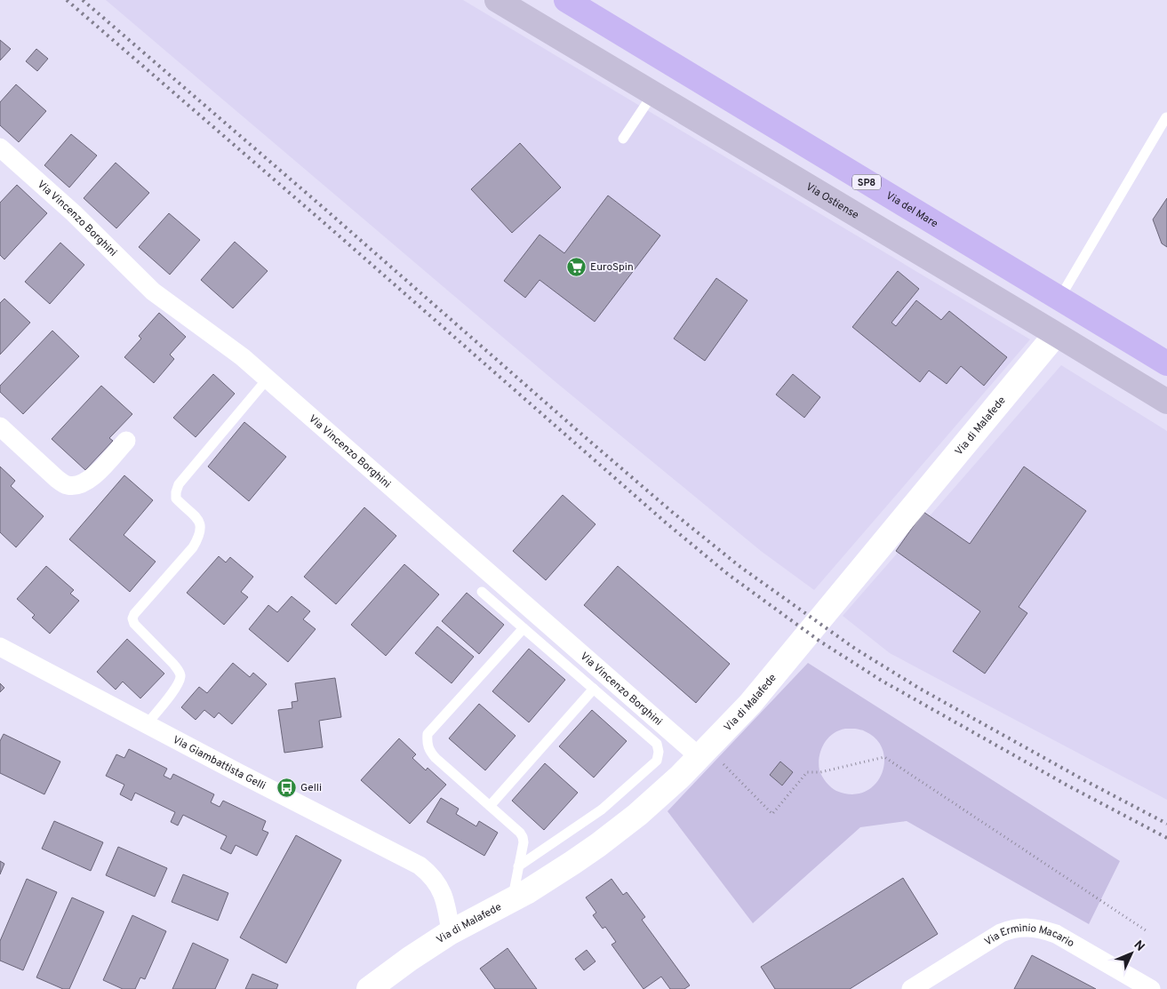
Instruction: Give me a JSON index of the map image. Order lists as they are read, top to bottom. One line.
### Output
{"streets":{"main road":["SP8","Via Ostiense","Via del Mare"],"street":["Via Vincenzo Borghini","Via di Malafede","Via Giambattista Gelli","Via Erminio Macario"]},"crossings":[["Via Ostiense","Via di Malafede"],["Via Vincenzo Borghini","Via di Malafede"],["Via di Malafede","Via Giambattista Gelli"]],"places":{"supermarket":["EuroSpin"],"bus stop":["Gelli"]},"north":"top right"}
